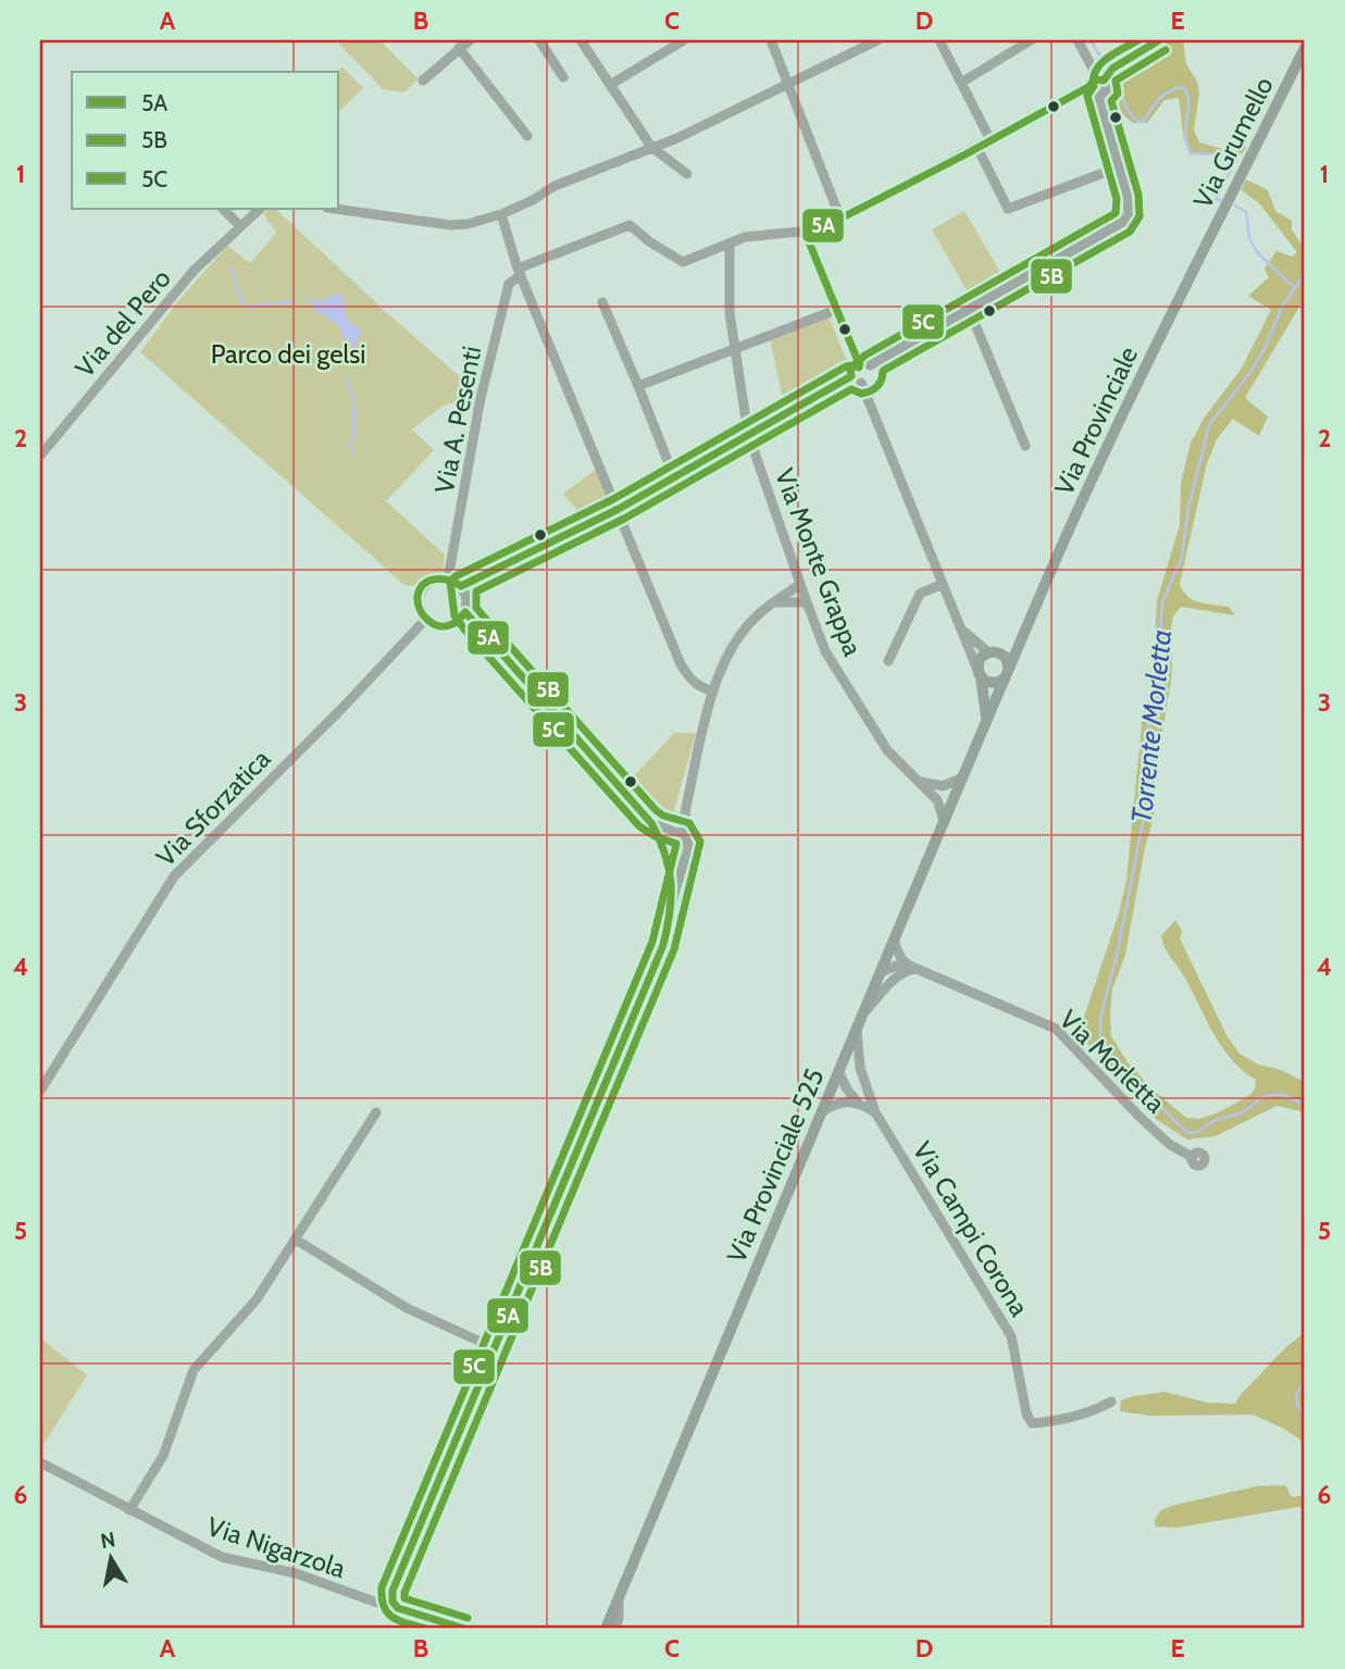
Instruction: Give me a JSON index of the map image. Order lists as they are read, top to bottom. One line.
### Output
{"streets":{"main road":["Via Grumello","Via Provinciale","Via Provinciale 525"],"street":["Via del Pero","Via A. Pesenti","Via Monte Grappa","Via Sforzatica","Via Morletta","Via Campi Corona","Via Nigarzola"]},"crossings":[["Via Grumello","Via Provinciale"],["Via A. Pesenti","Via Sforzatica"],["Via Provinciale","Via Provinciale 525"],["Via Monte Grappa","Via Provinciale 525"],["Via Provinciale 525","Via Campi Corona"]],"water":["Torrente Morletta"],"parks":["Parco dei gelsi"],"lines":["transit line 5A","transit line 5C","transit line 5B"],"legend":["5A","5B","5C"],"north":"top","grid":{"columns":["A","B","C","D","E"],"rows":["1","2","3","4","5","6"]}}
